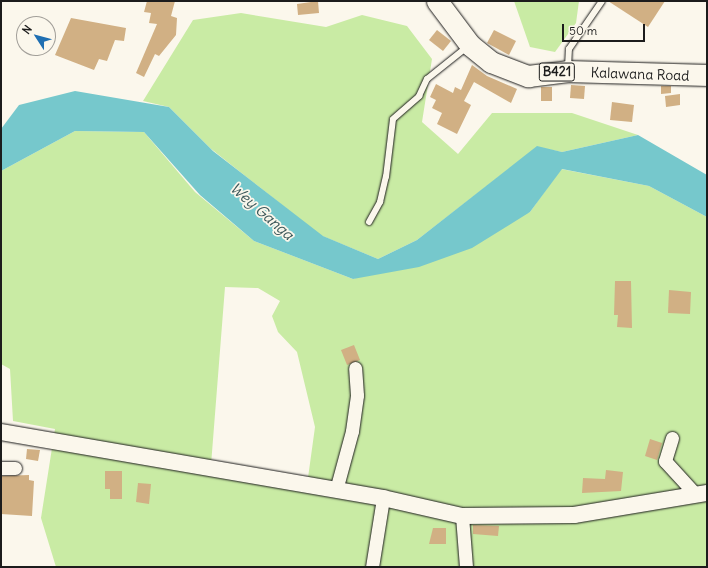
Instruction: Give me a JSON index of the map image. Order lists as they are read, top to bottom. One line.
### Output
{"streets":{"main road":["B421","Kalawana Road"]},"water":["Wey Ganga"],"scale_bar":"50 m","north":"top left"}
